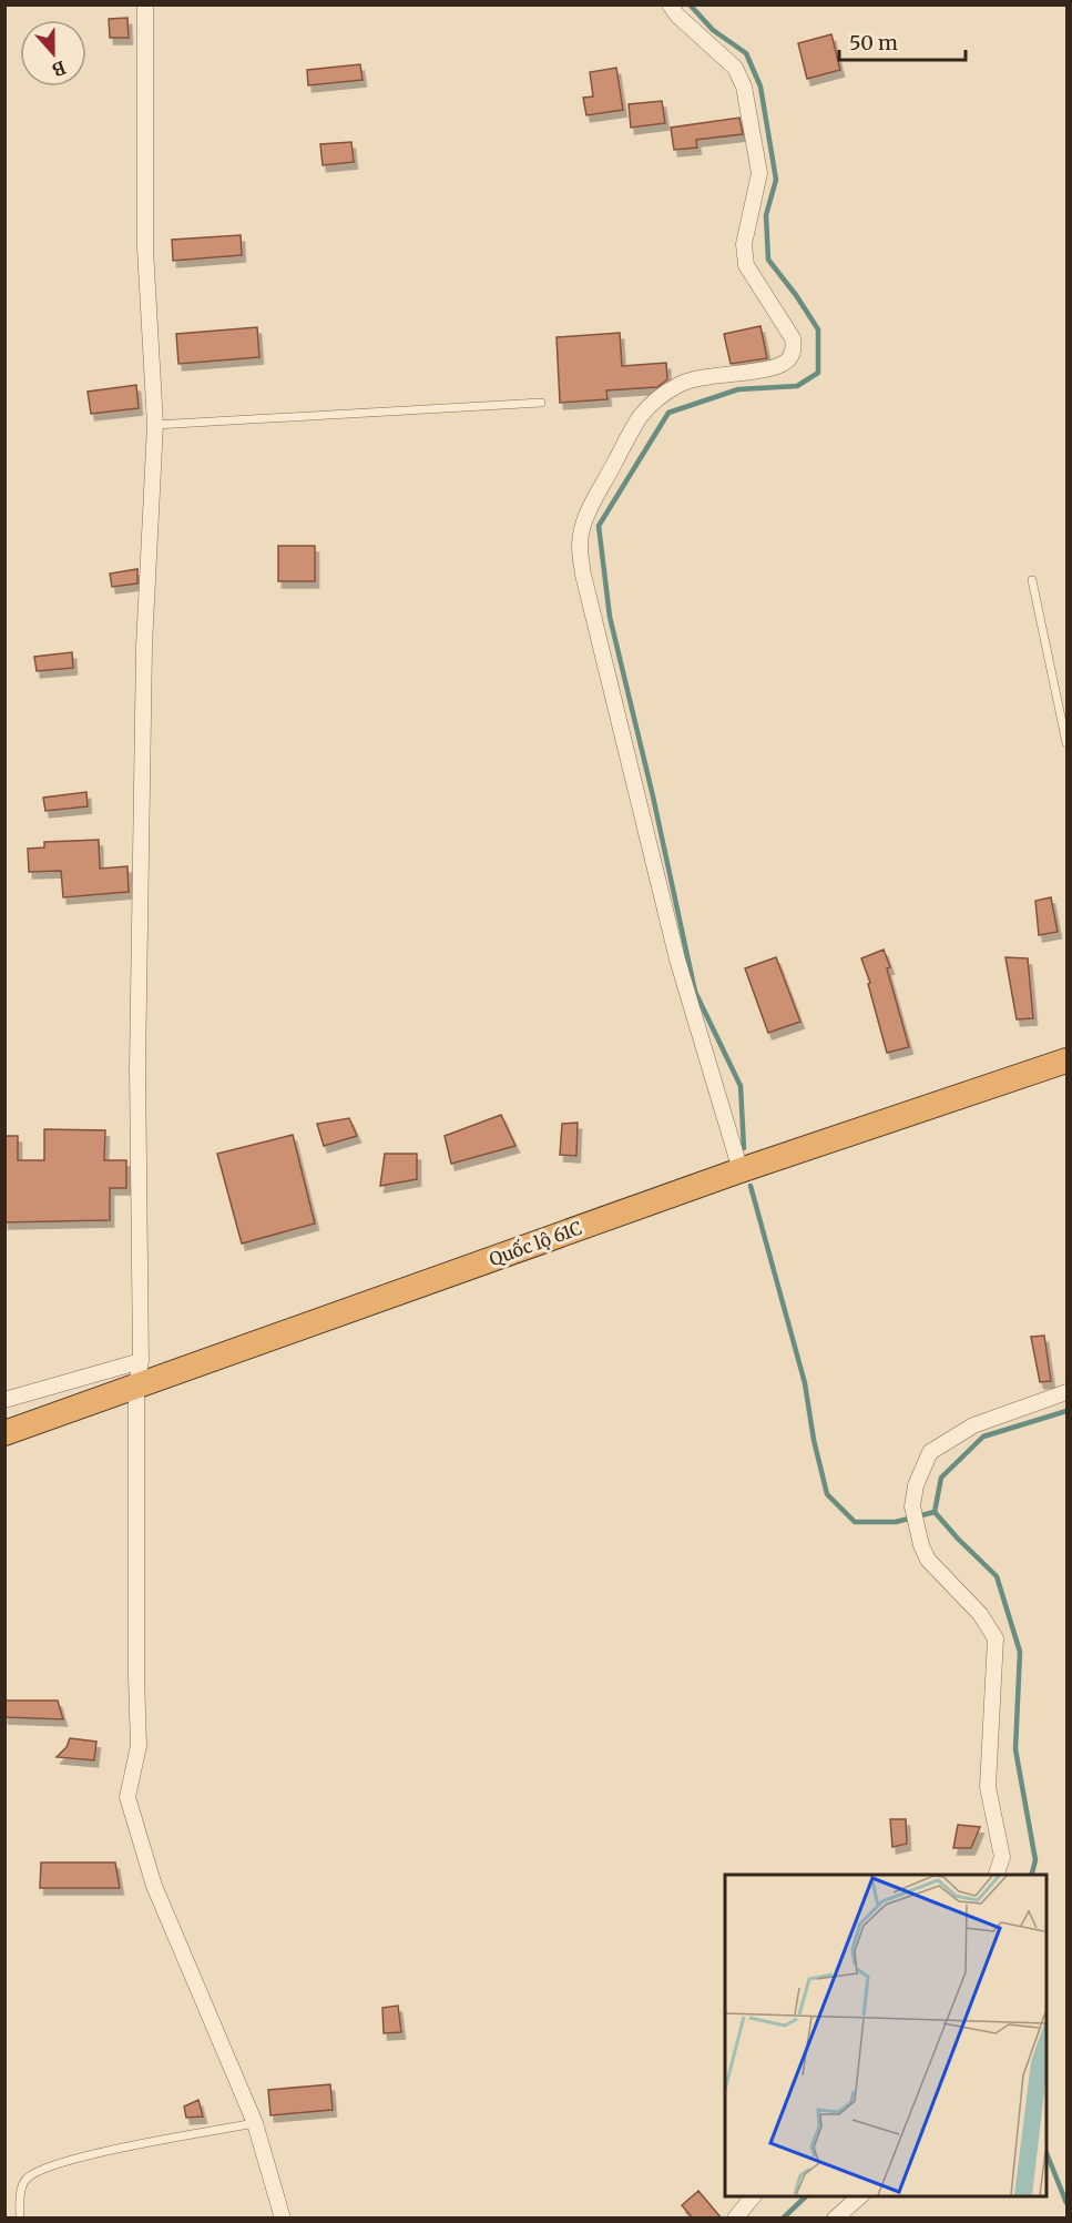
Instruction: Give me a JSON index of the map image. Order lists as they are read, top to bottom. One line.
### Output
{"streets":{"highway":["Quốc lộ 61C"]},"scale_bar":"50 m","north":"bottom"}
